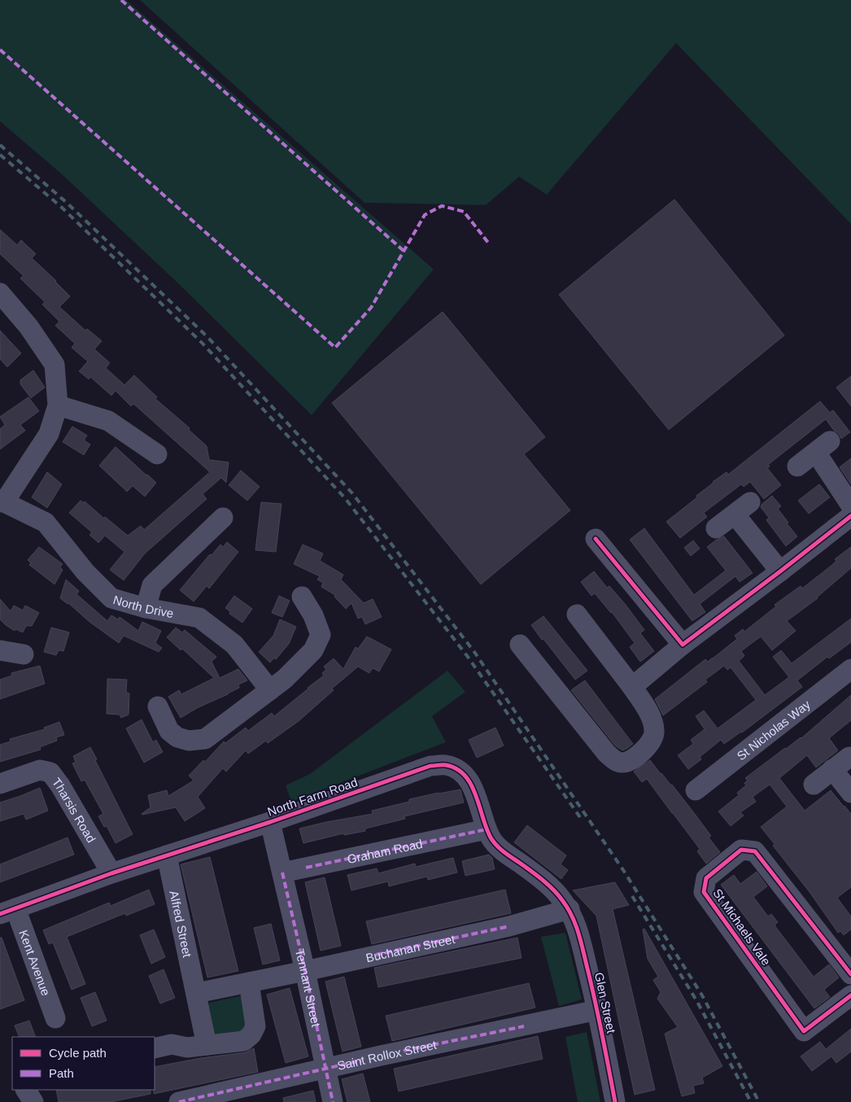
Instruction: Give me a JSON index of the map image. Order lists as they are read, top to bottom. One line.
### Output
{"streets":{"street":["North Drive","St Nicholas Way","North Farm Road","Tharsis Road","Graham Road","Alfred Street","St Michaels Vale","Buchanan Street","Kent Avenue","Tennant Street","Glen Street","Saint Rollox Street"]},"crossings":[["North Farm Road","Tharsis Road"],["North Farm Road","Graham Road"],["North Farm Road","Alfred Street"],["North Farm Road","Buchanan Street"],["North Farm Road","Kent Avenue"],["North Farm Road","Tennant Street"],["North Farm Road","Glen Street"],["Graham Road","Tennant Street"],["Buchanan Street","Tennant Street"],["Buchanan Street","Glen Street"],["Tennant Street","Saint Rollox Street"],["Glen Street","Saint Rollox Street"]],"legend":["Cycle path","Path"]}
